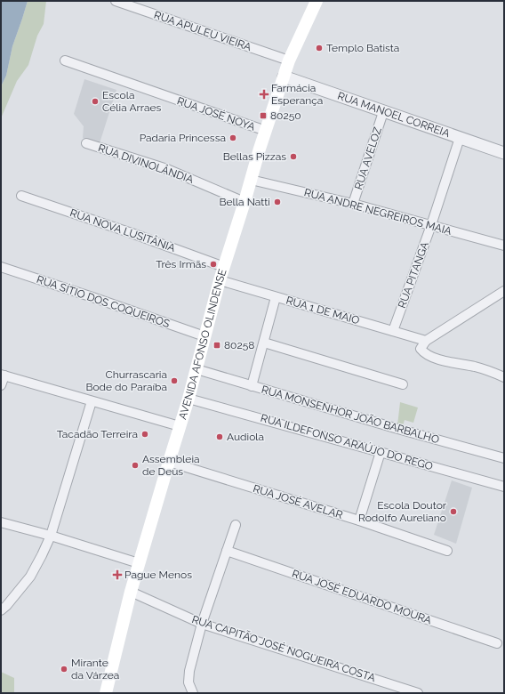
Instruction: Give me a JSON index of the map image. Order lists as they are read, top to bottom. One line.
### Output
{"streets":{"main road":["AVENIDA AFONSO OLINDENSE"],"street":["RUA APULEU VIEIRA","RUA JOSÉ NOYA","RUA MANOEL CORREIA","RUA AVELOZ","RUA DIVINOLÂNDIA","RUA ANDRE NEGREIROS MAIA","RUA NOVA LUSITÂNIA","RUA PITANGA","RUA SÍTIO DOS COQUEIROS","RUA 1 DE MAIO","RUA MONSENHOR JOÃO BARBALHO","RUA ILDEFONSO ARAÚJO DO REGO","RUA JOSÉ AVELAR","RUA JOSÉ EDUARDO MOURA","RUA CAPITÃO JOSÉ NOGUEIRA COSTA"]},"crossings":[["RUA APULEU VIEIRA","AVENIDA AFONSO OLINDENSE"],["RUA JOSÉ NOYA","AVENIDA AFONSO OLINDENSE"],["RUA MANOEL CORREIA","RUA AVELOZ"],["RUA MANOEL CORREIA","RUA PITANGA"],["RUA MANOEL CORREIA","AVENIDA AFONSO OLINDENSE"],["RUA AVELOZ","RUA ANDRE NEGREIROS MAIA"],["RUA DIVINOLÂNDIA","AVENIDA AFONSO OLINDENSE"],["RUA ANDRE NEGREIROS MAIA","RUA PITANGA"],["RUA ANDRE NEGREIROS MAIA","AVENIDA AFONSO OLINDENSE"],["RUA NOVA LUSITÂNIA","AVENIDA AFONSO OLINDENSE"],["RUA PITANGA","RUA 1 DE MAIO"],["RUA SÍTIO DOS COQUEIROS","AVENIDA AFONSO OLINDENSE"],["RUA 1 DE MAIO","AVENIDA AFONSO OLINDENSE"],["AVENIDA AFONSO OLINDENSE","RUA MONSENHOR JOÃO BARBALHO"],["AVENIDA AFONSO OLINDENSE","RUA ILDEFONSO ARAÚJO DO REGO"],["AVENIDA AFONSO OLINDENSE","RUA JOSÉ AVELAR"],["AVENIDA AFONSO OLINDENSE","RUA CAPITÃO JOSÉ NOGUEIRA COSTA"]],"places":{"other":["Templo Batista","Escola Célia Arraes","Padaria Princessa","Bellas Pizzas","Bella Natti","Três Irmãs","Churrascaria Bode do Paraíba","Tacadão Terreira","Audiola","Assembleia de Deus","Escola Doutor Rodolfo Aureliano","Mirante da Várzea"],"health":["Farmácia Esperança","Pague Menos"],"transit":["80250","80258"]}}
